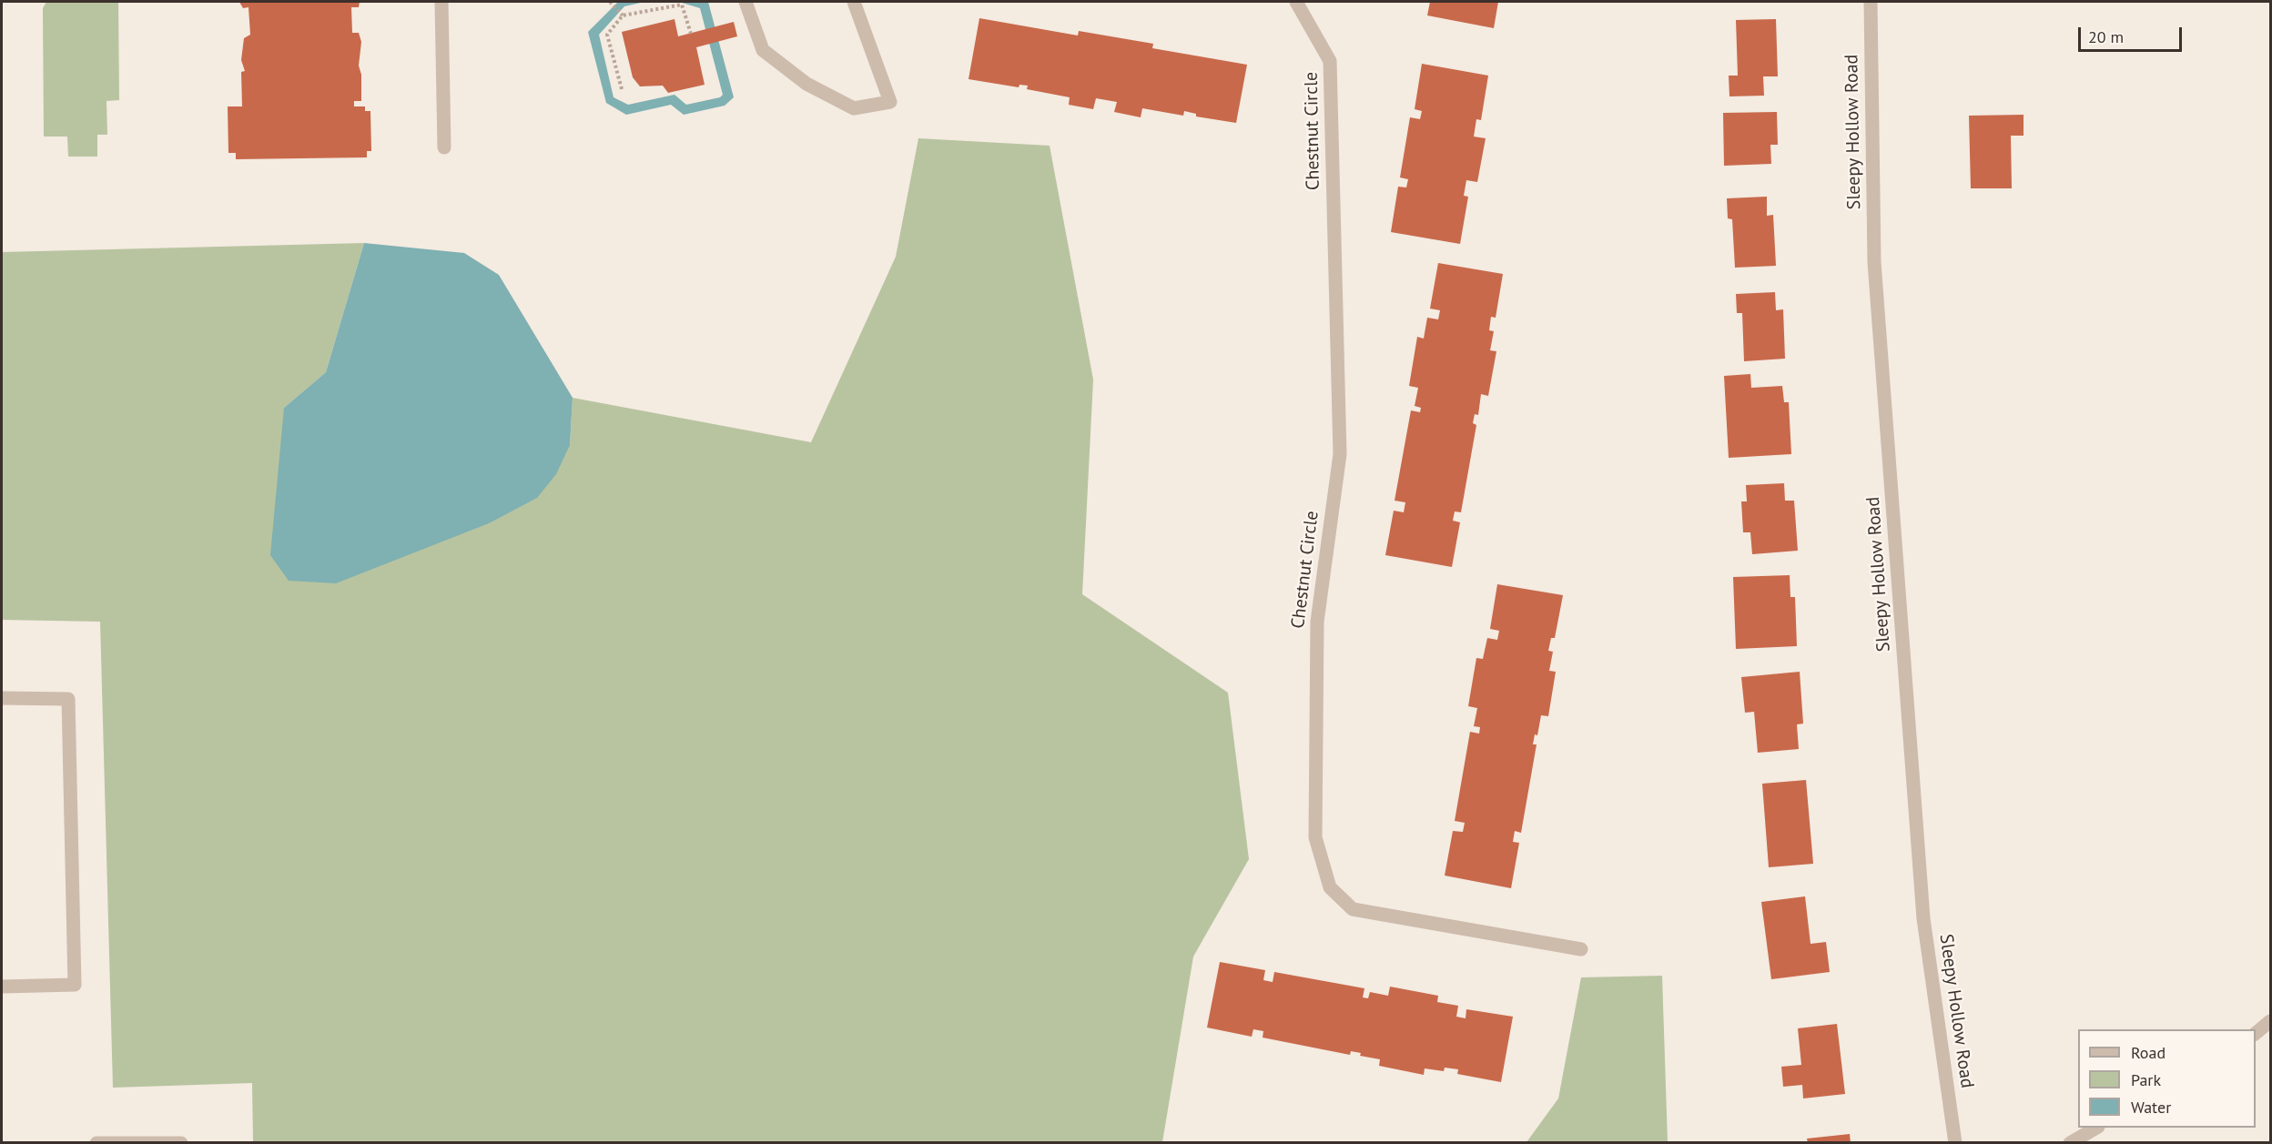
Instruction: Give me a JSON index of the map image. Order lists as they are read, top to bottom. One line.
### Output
{"streets":{"street":["Chestnut Circle","Sleepy Hollow Road"]},"legend":["Road","Park","Water"],"scale_bar":"20 m"}
